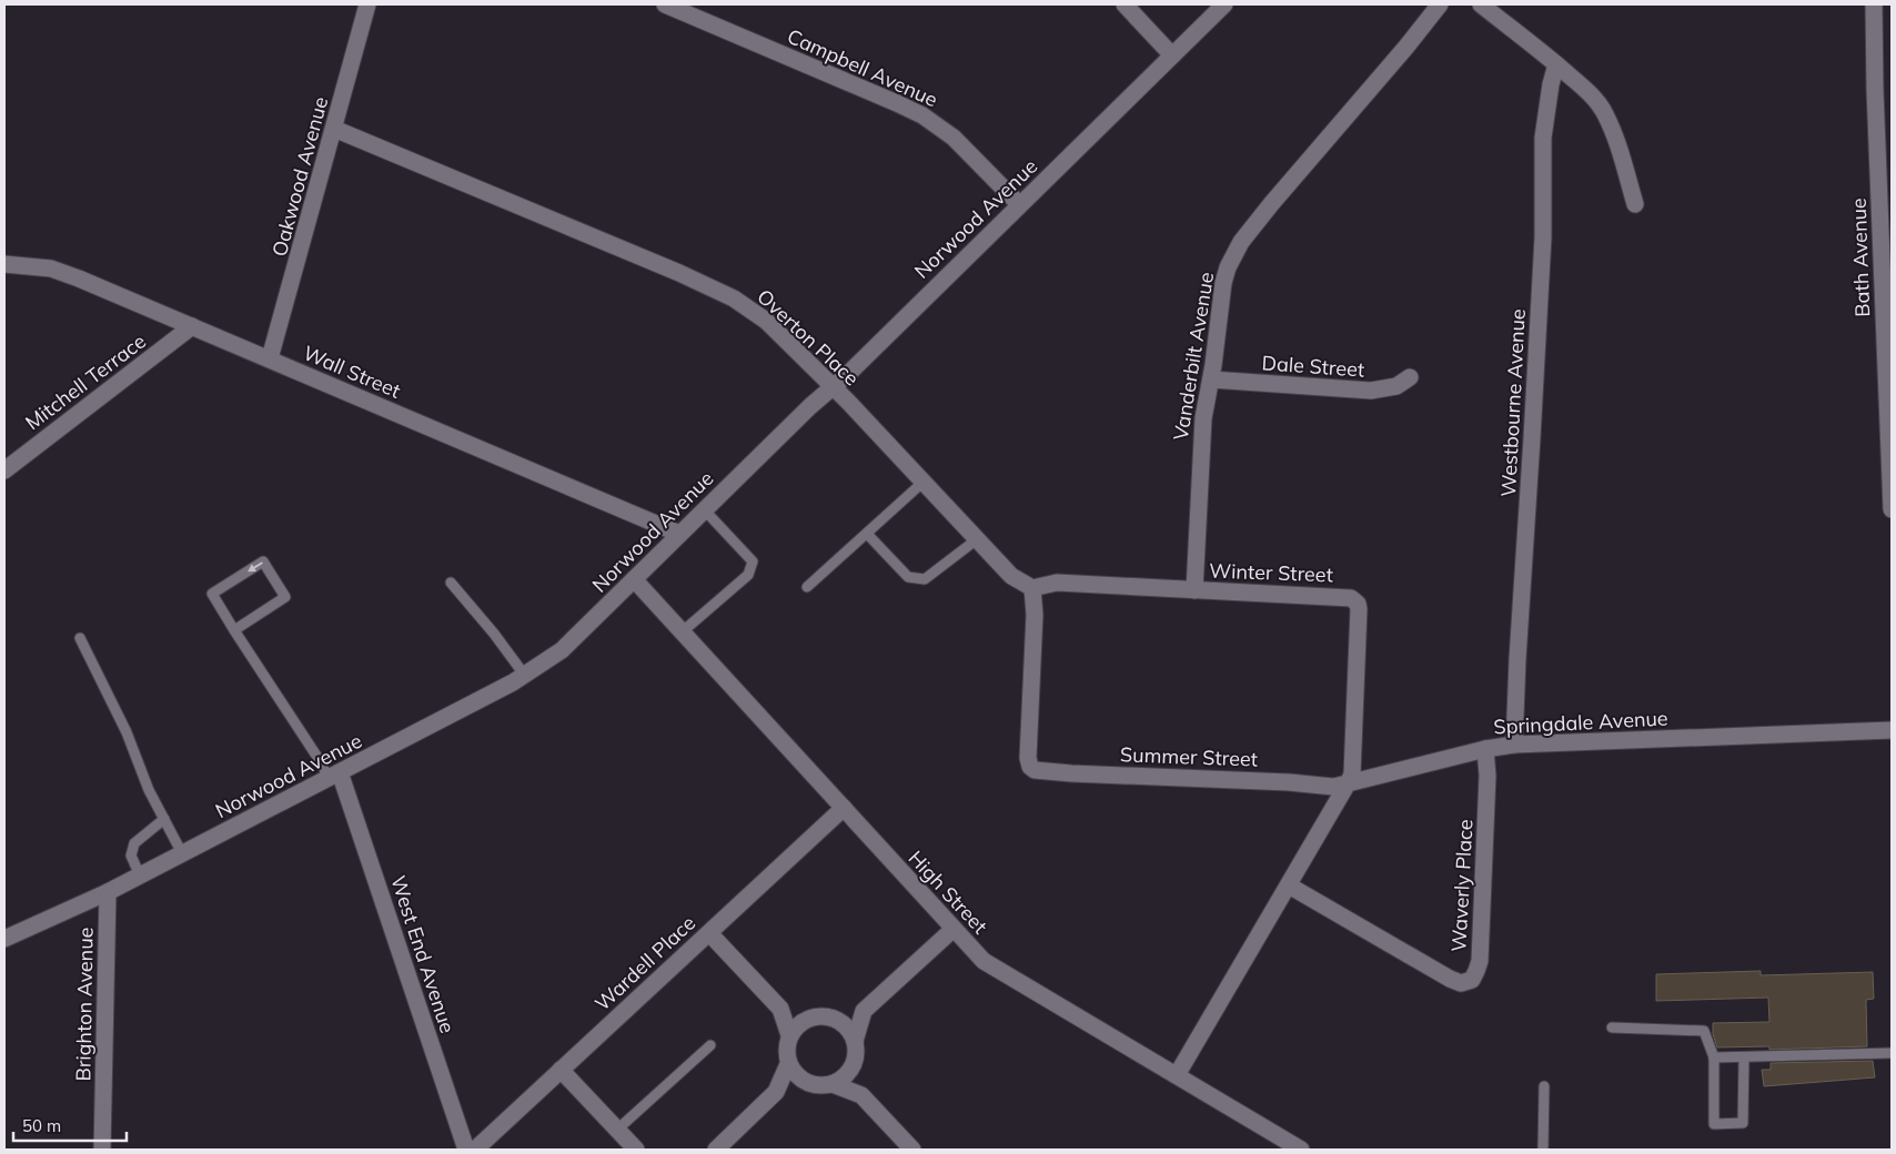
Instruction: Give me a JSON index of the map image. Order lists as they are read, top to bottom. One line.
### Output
{"streets":{"street":["Campbell Avenue","Oakwood Avenue","Norwood Avenue","Bath Avenue","Overton Place","Vanderbilt Avenue","Dale Street","Wall Street","Mitchell Terrace","Westbourne Avenue","Winter Street","Springdale Avenue","Summer Street","Waverly Place","High Street","West End Avenue","Wardell Place","Brighton Avenue"]},"crossings":[["Campbell Avenue","Norwood Avenue"],["Oakwood Avenue","Overton Place"],["Oakwood Avenue","Wall Street"],["Norwood Avenue","Overton Place"],["Norwood Avenue","Wall Street"],["Norwood Avenue","High Street"],["Norwood Avenue","West End Avenue"],["Norwood Avenue","Brighton Avenue"],["Overton Place","Winter Street"],["Overton Place","Summer Street"],["Vanderbilt Avenue","Dale Street"],["Vanderbilt Avenue","Winter Street"],["Wall Street","Mitchell Terrace"],["Westbourne Avenue","Springdale Avenue"],["Winter Street","Springdale Avenue"],["Winter Street","Summer Street"],["Springdale Avenue","Summer Street"],["Springdale Avenue","Waverly Place"],["High Street","Wardell Place"]],"scale_bar":"50 m"}
